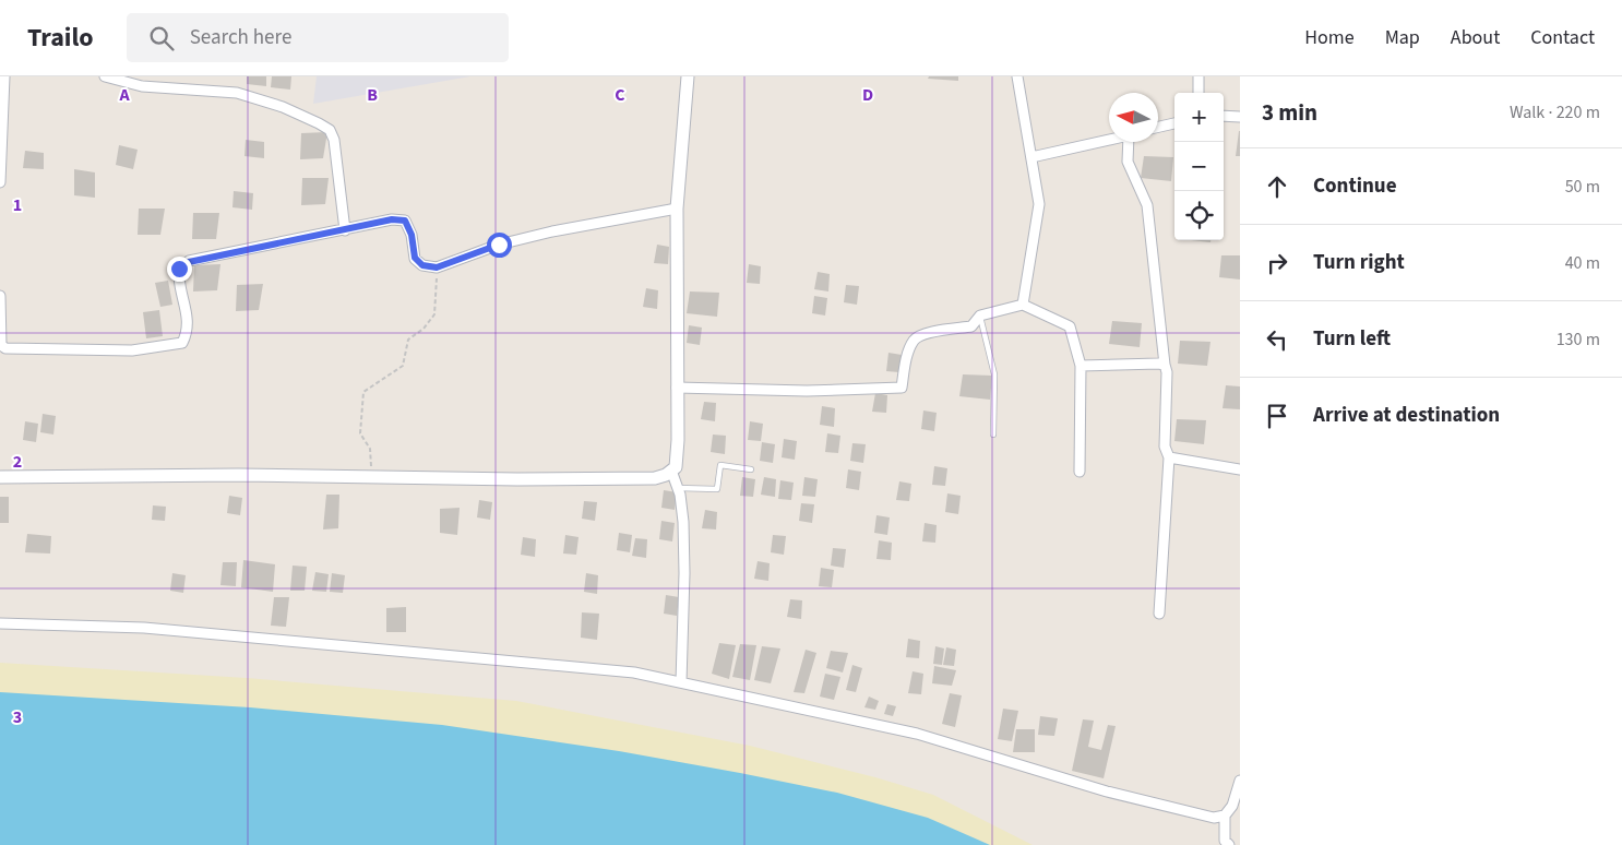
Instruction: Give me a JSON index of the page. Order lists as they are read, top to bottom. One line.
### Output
{"north":"left","page":{"header":"Trailo","search":"Search here","nav":["Home","Map","About","Contact"],"heading":["3 min","Walk · 220 m"],"map_buttons":["+","−"],"list":[["Continue","50 m"],["Turn right","40 m"],["Turn left","130 m"],"Arrive at destination"]},"grid":{"columns":["A","B","C","D"],"rows":["1","2","3"]}}
